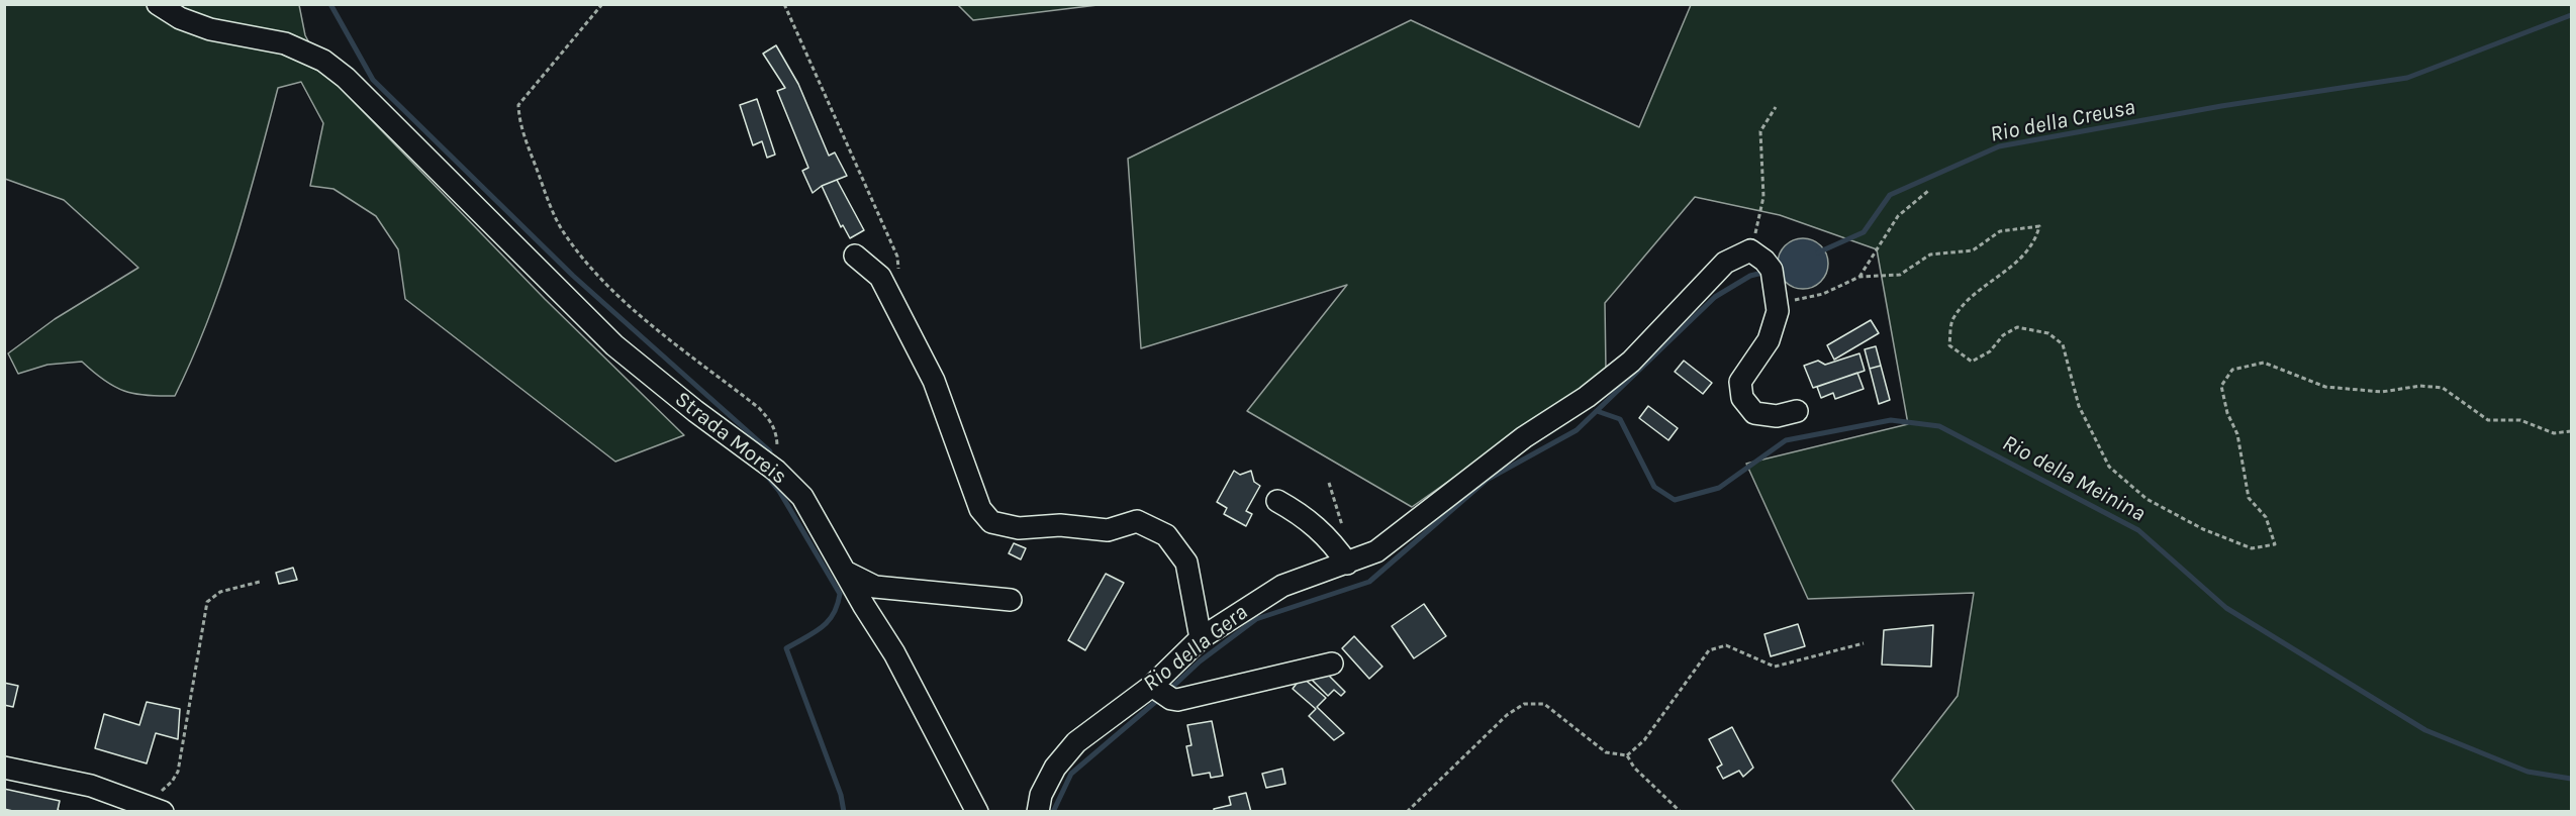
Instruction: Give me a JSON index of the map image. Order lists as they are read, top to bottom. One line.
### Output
{"streets":{"street":["Strada Moreis"]},"water":["Rio della Creusa","Rio della Meinina","Rio della Gera"]}
